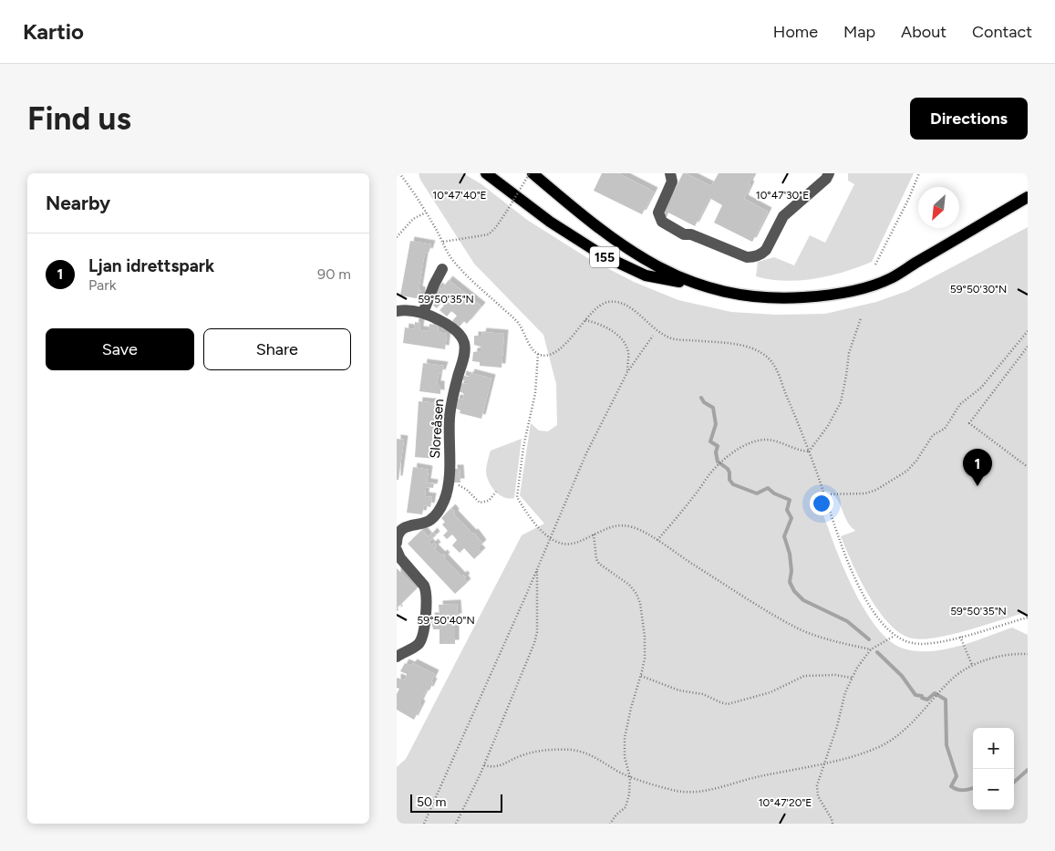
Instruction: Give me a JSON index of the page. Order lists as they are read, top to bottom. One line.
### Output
{"streets":{"main road":["155"],"lane":["Sloreåsen"]},"scale_bar":"50 m","north":"bottom left","page":{"header":"Kartio","nav":["Home","Map","About","Contact"],"buttons":["Directions",["Save","Share"]],"title":"Find us","heading":"Nearby","list":[{"mark":"1","name":"Ljan idrettspark","note":"Park","value":"90 m"}],"pins":"1","map_buttons":["+","−"],"scale":"50 m"},"coordinates":["10°47'40\"E","10°47'30\"E","59°50'30\"N","59°50'35\"N","59°50'40\"N","10°47'20\"E"]}
